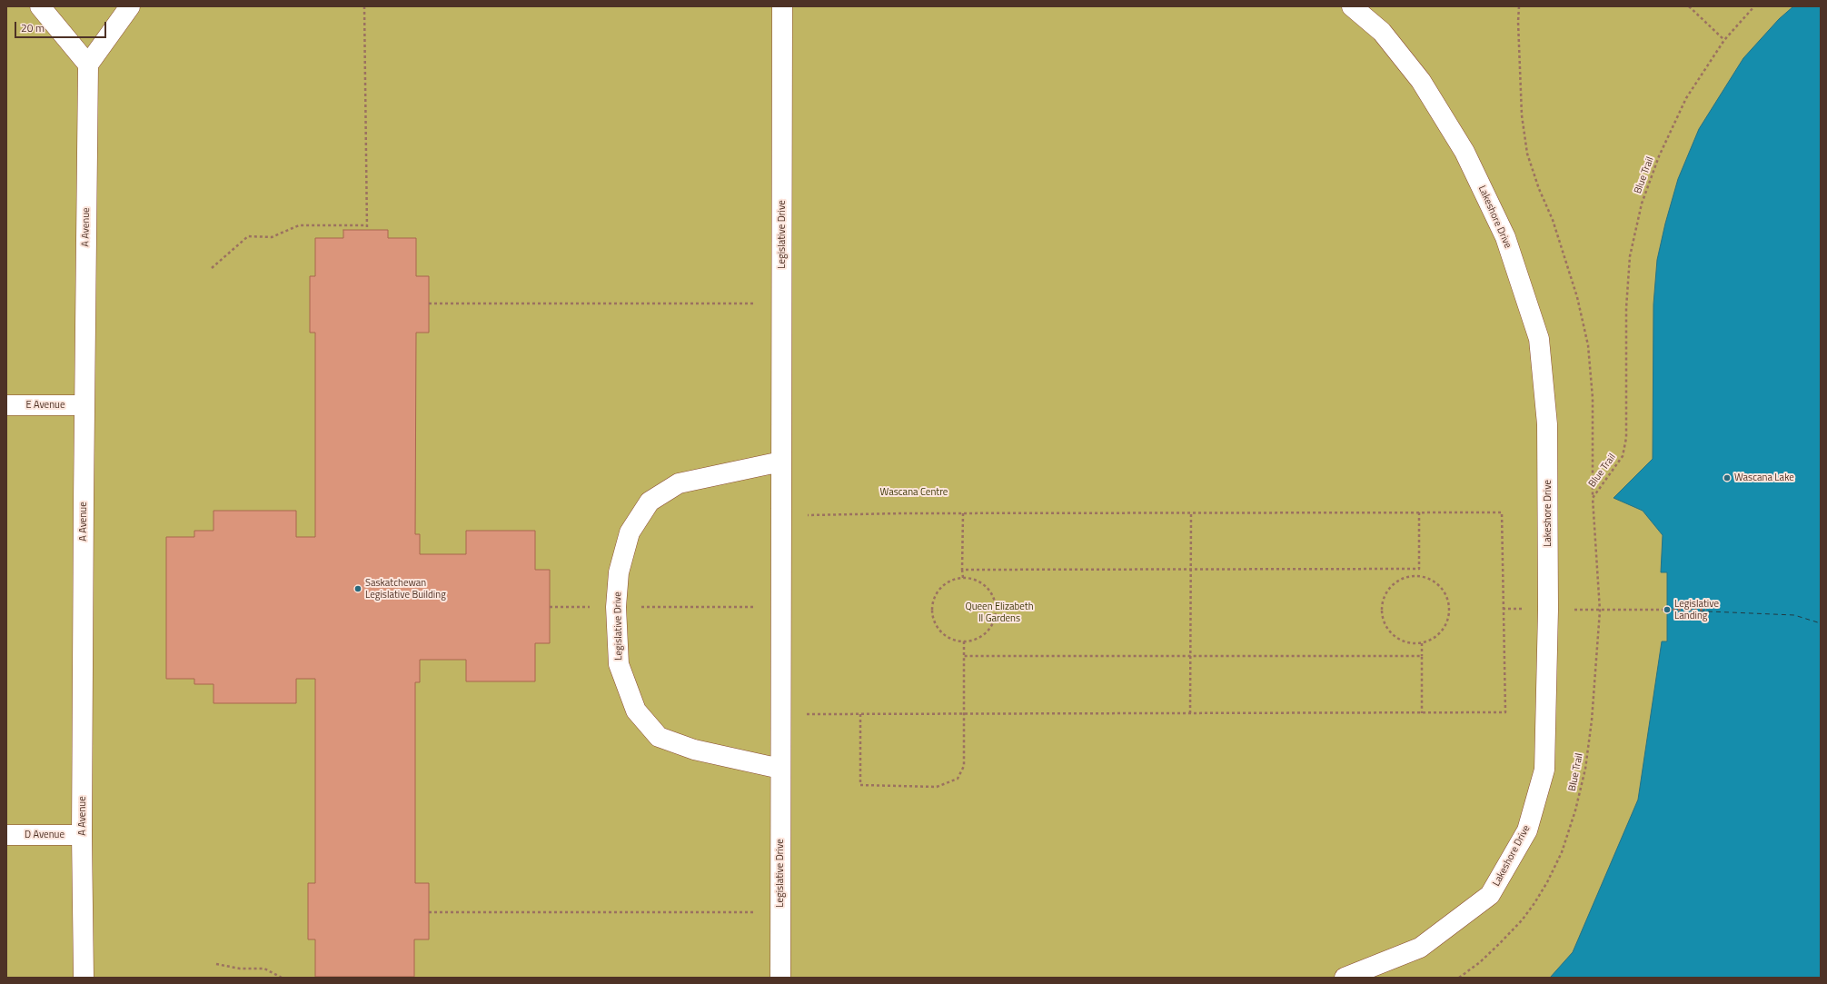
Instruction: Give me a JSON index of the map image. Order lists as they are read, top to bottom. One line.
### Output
{"streets":{"street":["Lakeshore Drive","A Avenue","Legislative Drive","E Avenue","D Avenue"],"path":["Blue Trail"]},"crossings":[["A Avenue","E Avenue"],["A Avenue","D Avenue"]],"parks":["Wascana Centre","Queen Elizabeth II Gardens"],"places":["Wascana Lake","Saskatchewan Legislative Building","Legislative Landing"],"scale_bar":"20 m"}
